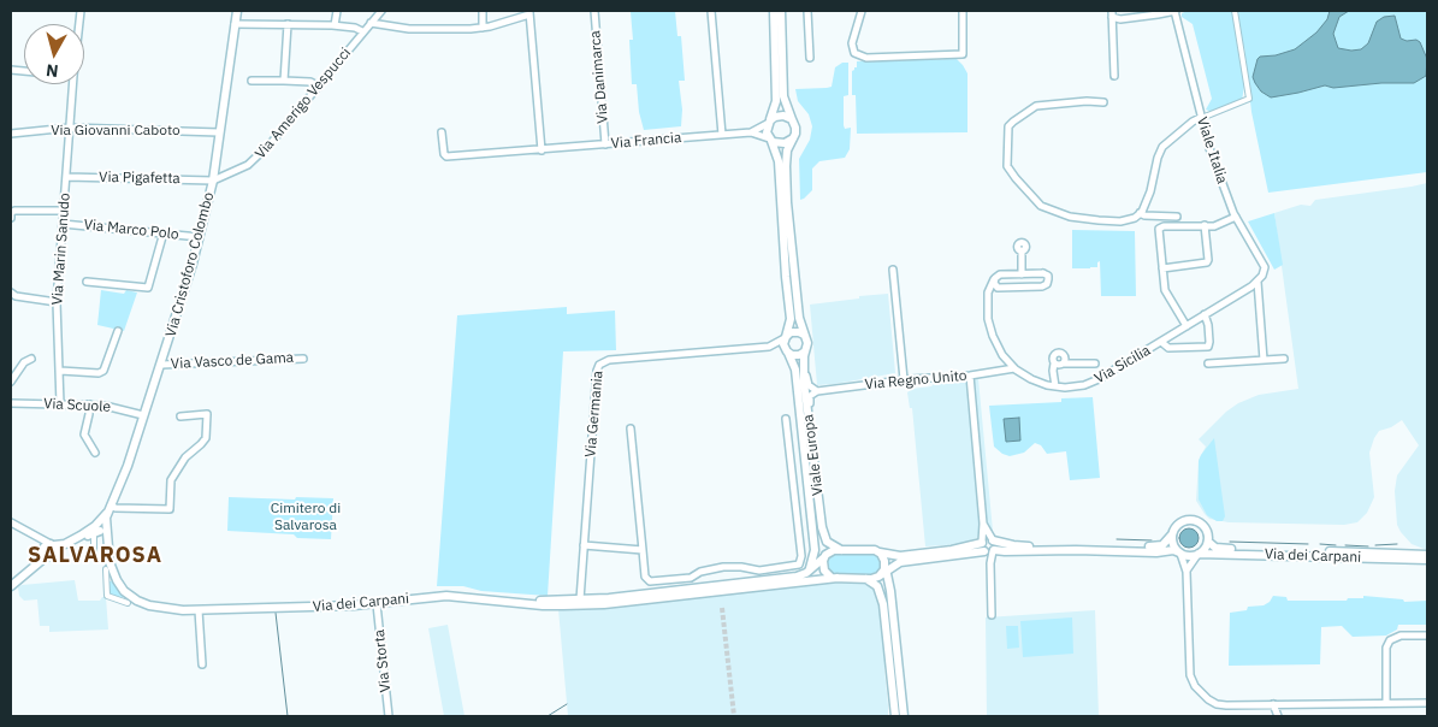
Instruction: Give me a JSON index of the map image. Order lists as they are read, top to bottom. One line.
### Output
{"streets":{"street":["Via Danimarca","Via Amerigo Vespucci","Via Giovanni Caboto","Via Francia","Viale Italia","Via Pigafetta","Via Marco Polo","Via Marin Sanudo","Via Cristoforo Colombo","Via Vasco de Gama","Via Sicilia","Via Regno Unito","Via Scuole","Via Germania","Viale Europa","Via dei Carpani","Via Storta"]},"crossings":[["Via Danimarca","Via Francia"],["Via Amerigo Vespucci","Via Pigafetta"],["Via Amerigo Vespucci","Via Cristoforo Colombo"],["Via Giovanni Caboto","Via Marin Sanudo"],["Via Giovanni Caboto","Via Cristoforo Colombo"],["Via Francia","Viale Europa"],["Viale Italia","Via Sicilia"],["Via Pigafetta","Via Marin Sanudo"],["Via Pigafetta","Via Cristoforo Colombo"],["Via Marco Polo","Via Marin Sanudo"],["Via Marco Polo","Via Cristoforo Colombo"],["Via Marin Sanudo","Via Scuole"],["Via Cristoforo Colombo","Via Vasco de Gama"],["Via Cristoforo Colombo","Via Scuole"],["Via Cristoforo Colombo","Via dei Carpani"],["Via Sicilia","Via Regno Unito"],["Via Germania","Viale Europa"],["Via Germania","Via dei Carpani"],["Viale Europa","Via dei Carpani"],["Via dei Carpani","Via Storta"]],"districts":["SALVAROSA"],"parks":["Cimitero di Salvarosa"],"north":"bottom"}
